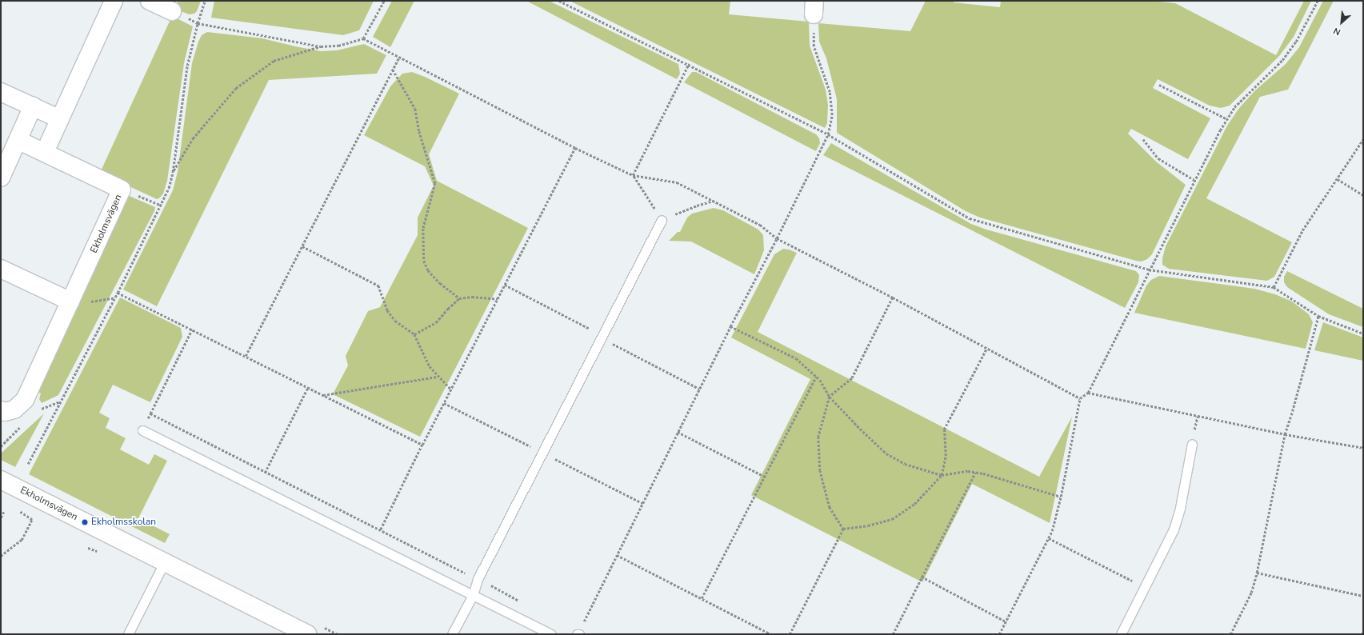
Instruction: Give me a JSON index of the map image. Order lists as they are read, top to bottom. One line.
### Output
{"streets":{"street":["Ekholmsvägen"]},"places":["Ekholmsskolan"],"north":"bottom left"}
